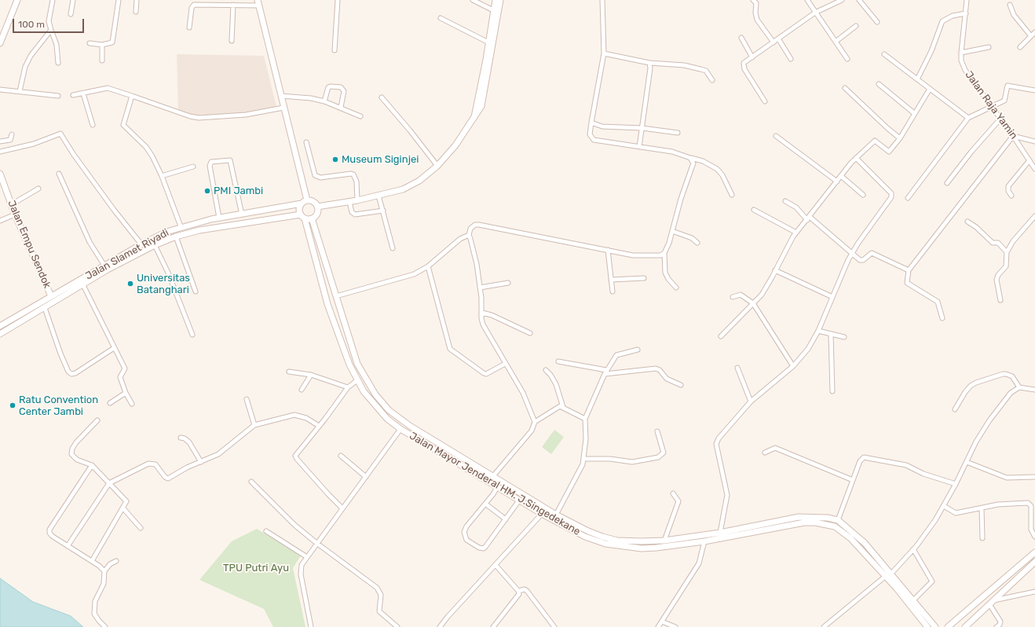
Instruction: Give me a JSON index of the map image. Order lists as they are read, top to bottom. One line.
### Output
{"streets":{"main road":["Jalan Empu Sendok","Jalan Slamet Riyadi","Jalan Mayor Jenderal HM. J.Singedekane"],"street":["Jalan Raja Yamin"]},"crossings":[["Jalan Empu Sendok","Jalan Slamet Riyadi"],["Jalan Slamet Riyadi","Jalan Mayor Jenderal HM. J.Singedekane"]],"parks":["TPU Putri Ayu"],"places":["Museum Siginjei","PMI Jambi","Universitas Batanghari","Ratu Convention Center Jambi"],"scale_bar":"100 m"}
